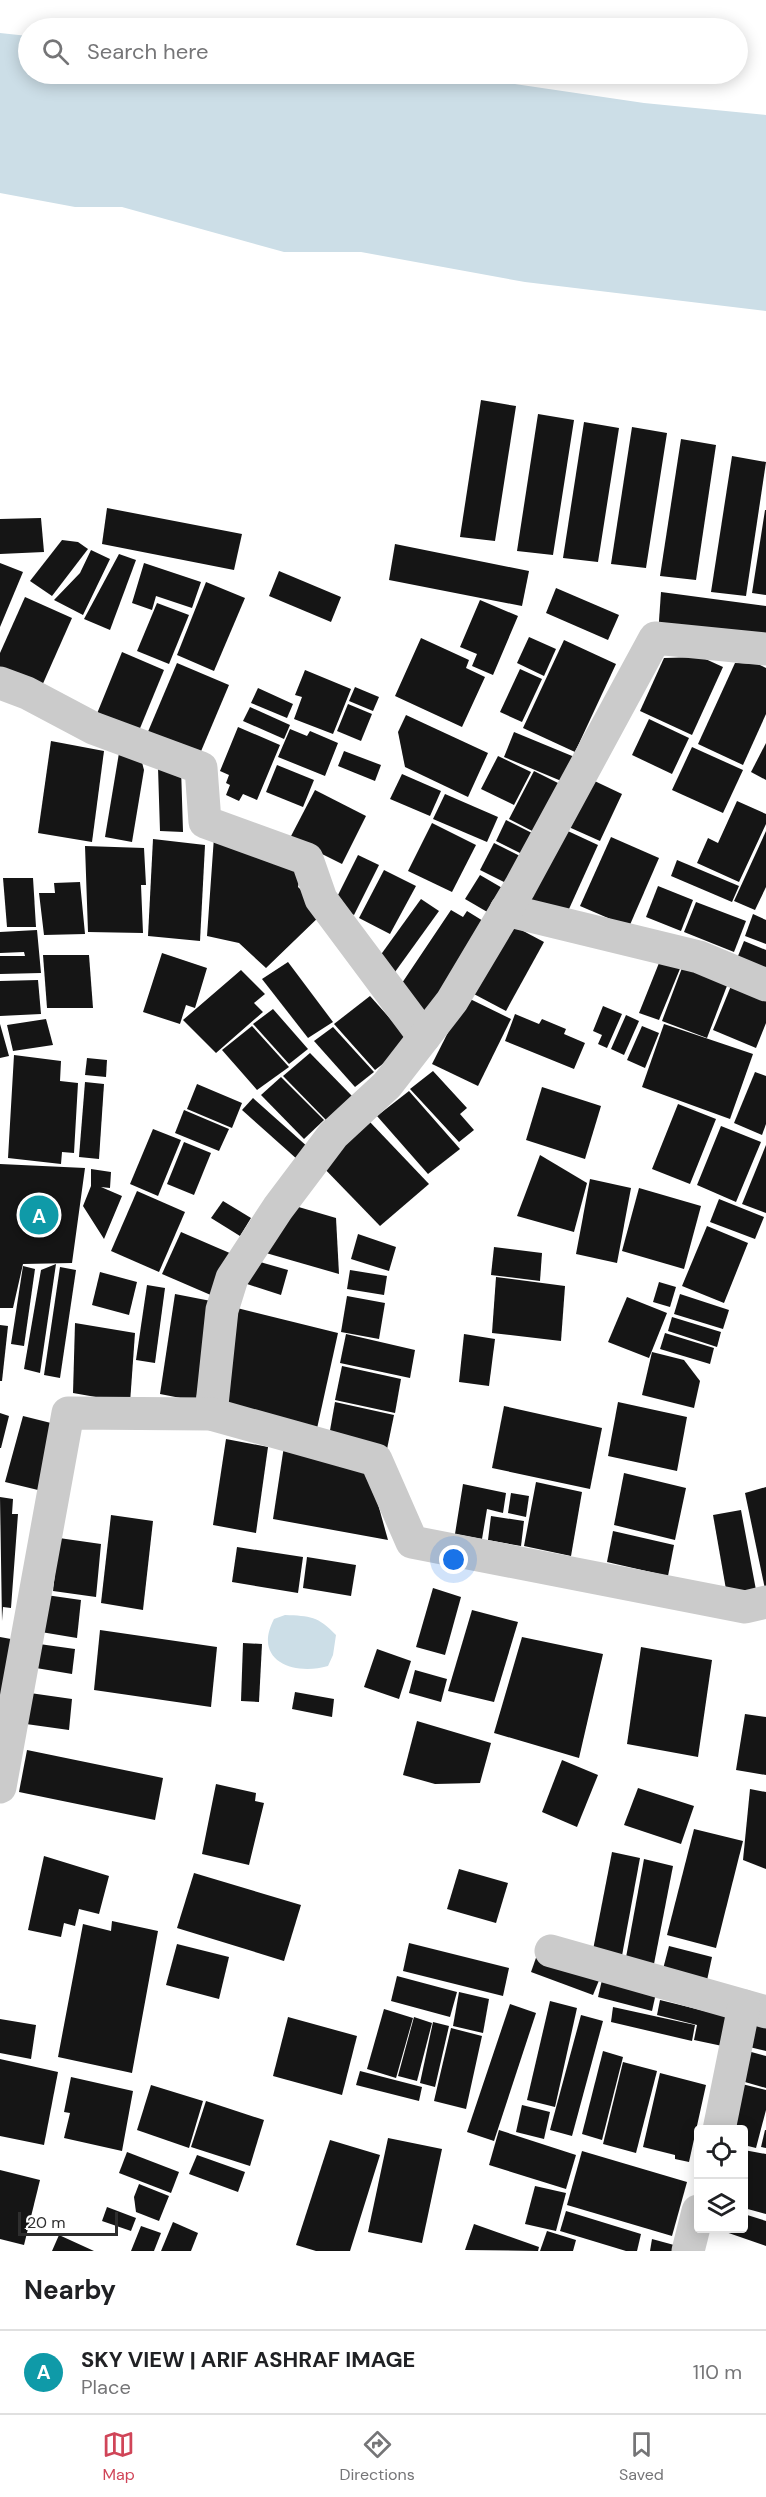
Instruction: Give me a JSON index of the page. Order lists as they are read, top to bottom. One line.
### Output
{"scale_bar":"20 m","page":{"search":"Search here","pins":"A","scale":"20 m","heading":"Nearby","list":[{"mark":"A","name":"SKY VIEW | ARIF ASHRAF IMAGE","note":"Place","value":"110 m"}],"nav":["Map","Directions","Saved"]}}
